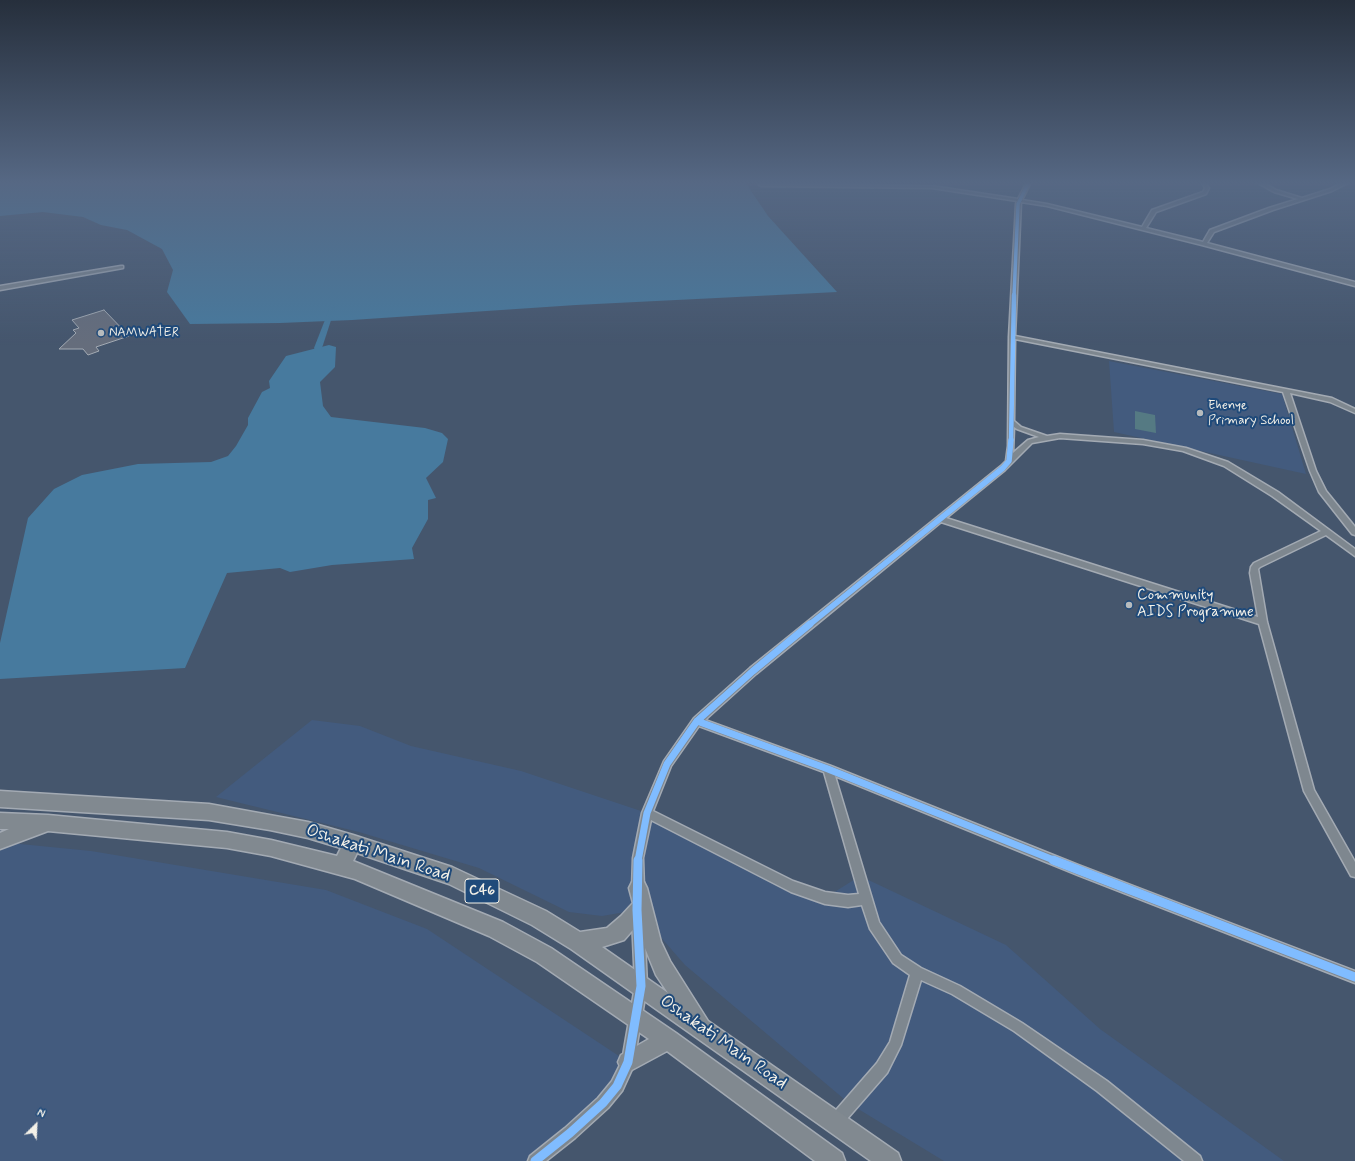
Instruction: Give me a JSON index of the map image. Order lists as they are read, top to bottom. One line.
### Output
{"streets":{"main road":["Oshakati Main Road","C46"]},"places":["NAMWATER","Ehenye Primary School","Community AIDS Programme"],"north":"top right"}
